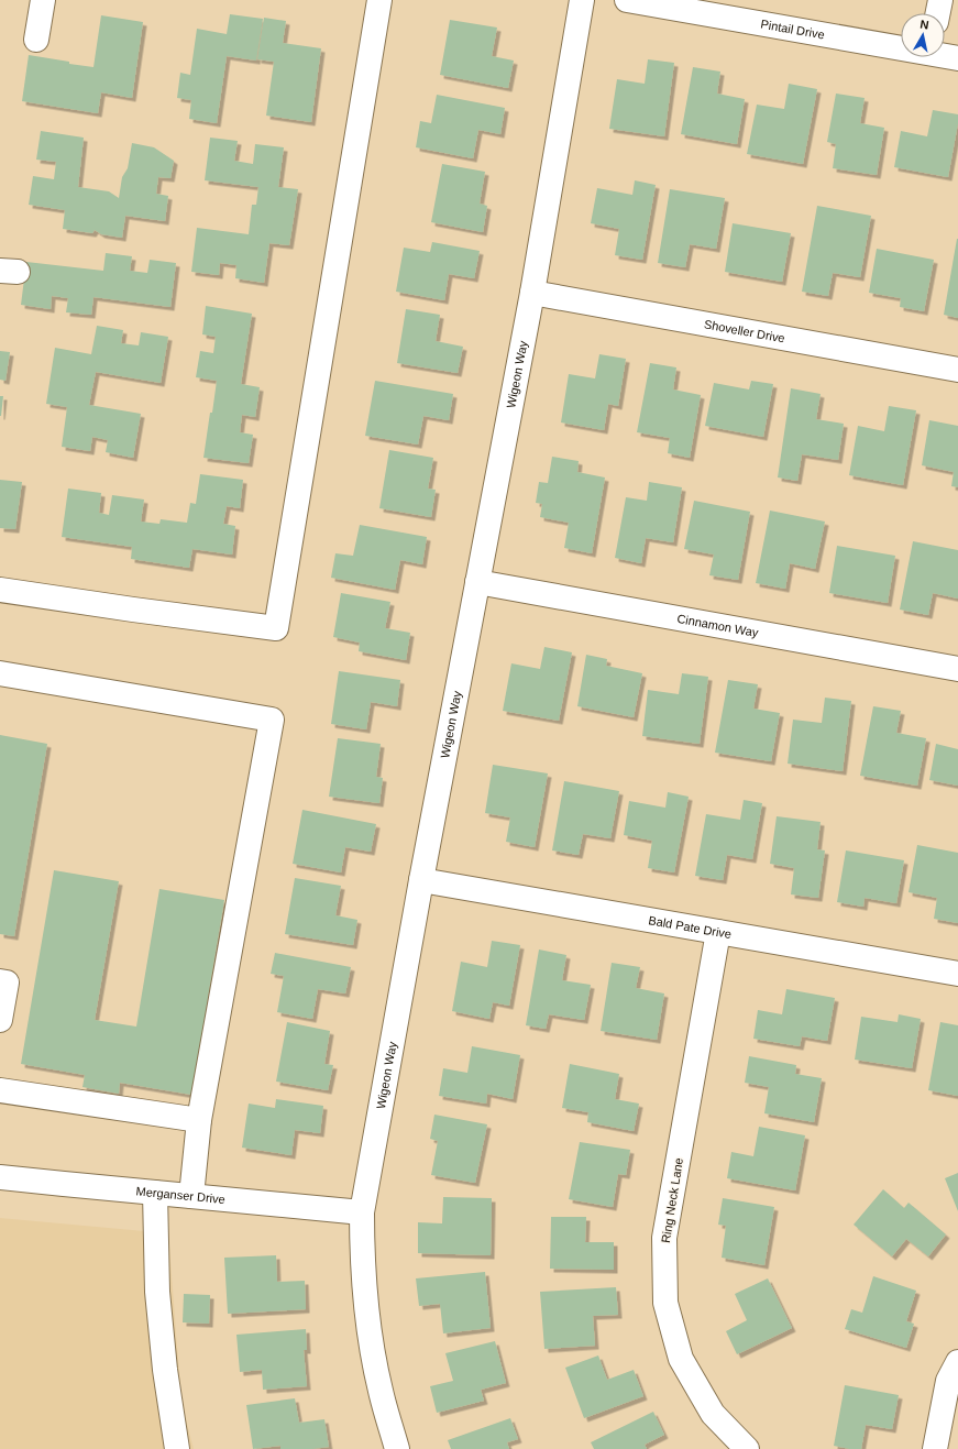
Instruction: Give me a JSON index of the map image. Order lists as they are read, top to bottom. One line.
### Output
{"streets":{"street":["Pintail Drive","Shoveller Drive","Wigeon Way","Cinnamon Way","Bald Pate Drive","Merganser Drive","Ring Neck Lane"]},"crossings":[["Shoveller Drive","Wigeon Way"],["Wigeon Way","Cinnamon Way"],["Wigeon Way","Bald Pate Drive"],["Wigeon Way","Merganser Drive"],["Bald Pate Drive","Ring Neck Lane"]],"north":"top"}
